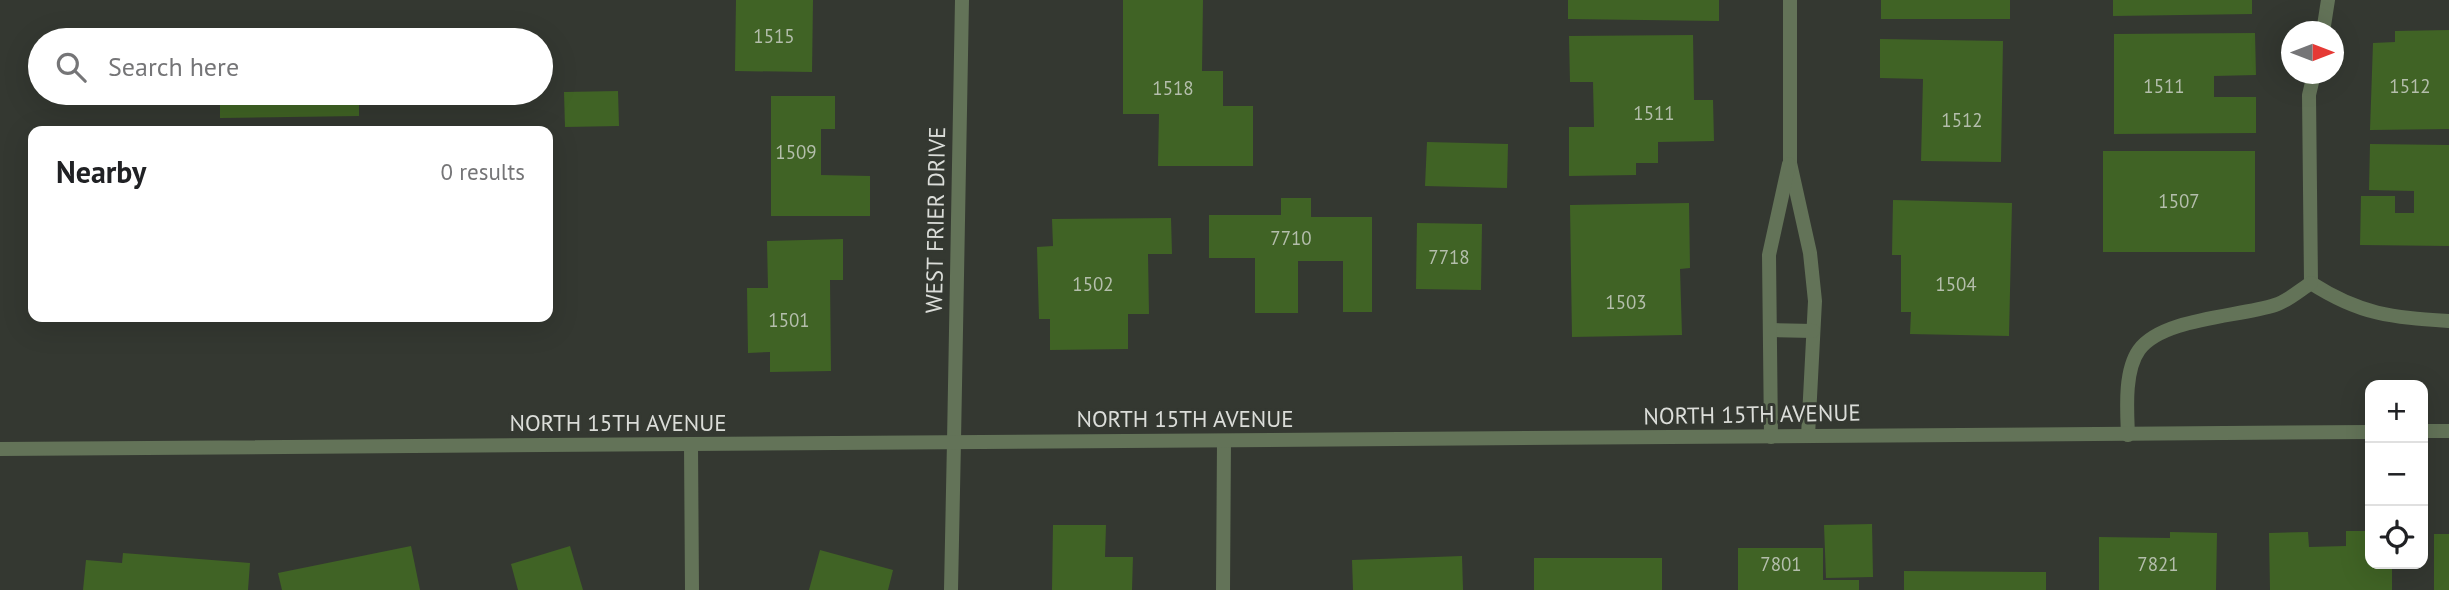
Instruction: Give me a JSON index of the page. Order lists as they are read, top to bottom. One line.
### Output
{"streets":{"street":["WEST FRIER DRIVE","NORTH 15TH AVENUE"]},"crossings":[["WEST FRIER DRIVE","NORTH 15TH AVENUE"]],"house_numbers":["1515","1511","1512","1518","1511","1512","1509","1507","7710","7718","1502","1504","1503","1501","7801","7821"],"north":"right","page":{"search":"Search here","heading":["Nearby","0 results"],"map_buttons":["+","−"]}}
